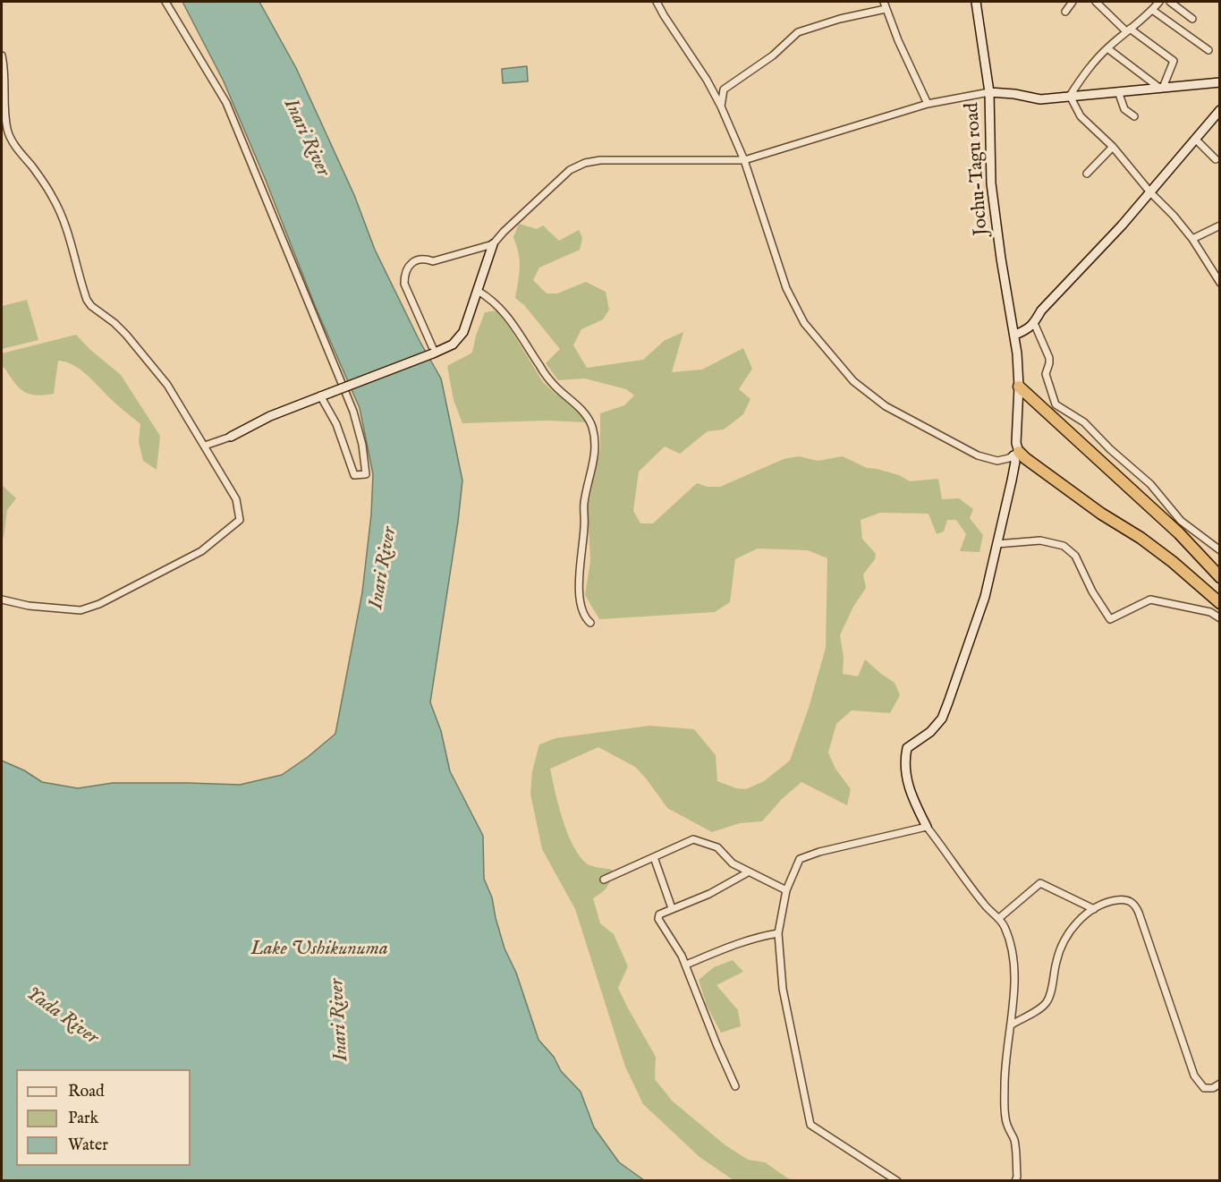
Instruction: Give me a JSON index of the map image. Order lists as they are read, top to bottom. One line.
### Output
{"streets":{"street":["Jochu-Tagu road"]},"water":["Inari River","Lake Ushikunuma","Yada River"],"legend":["Road","Park","Water"]}
